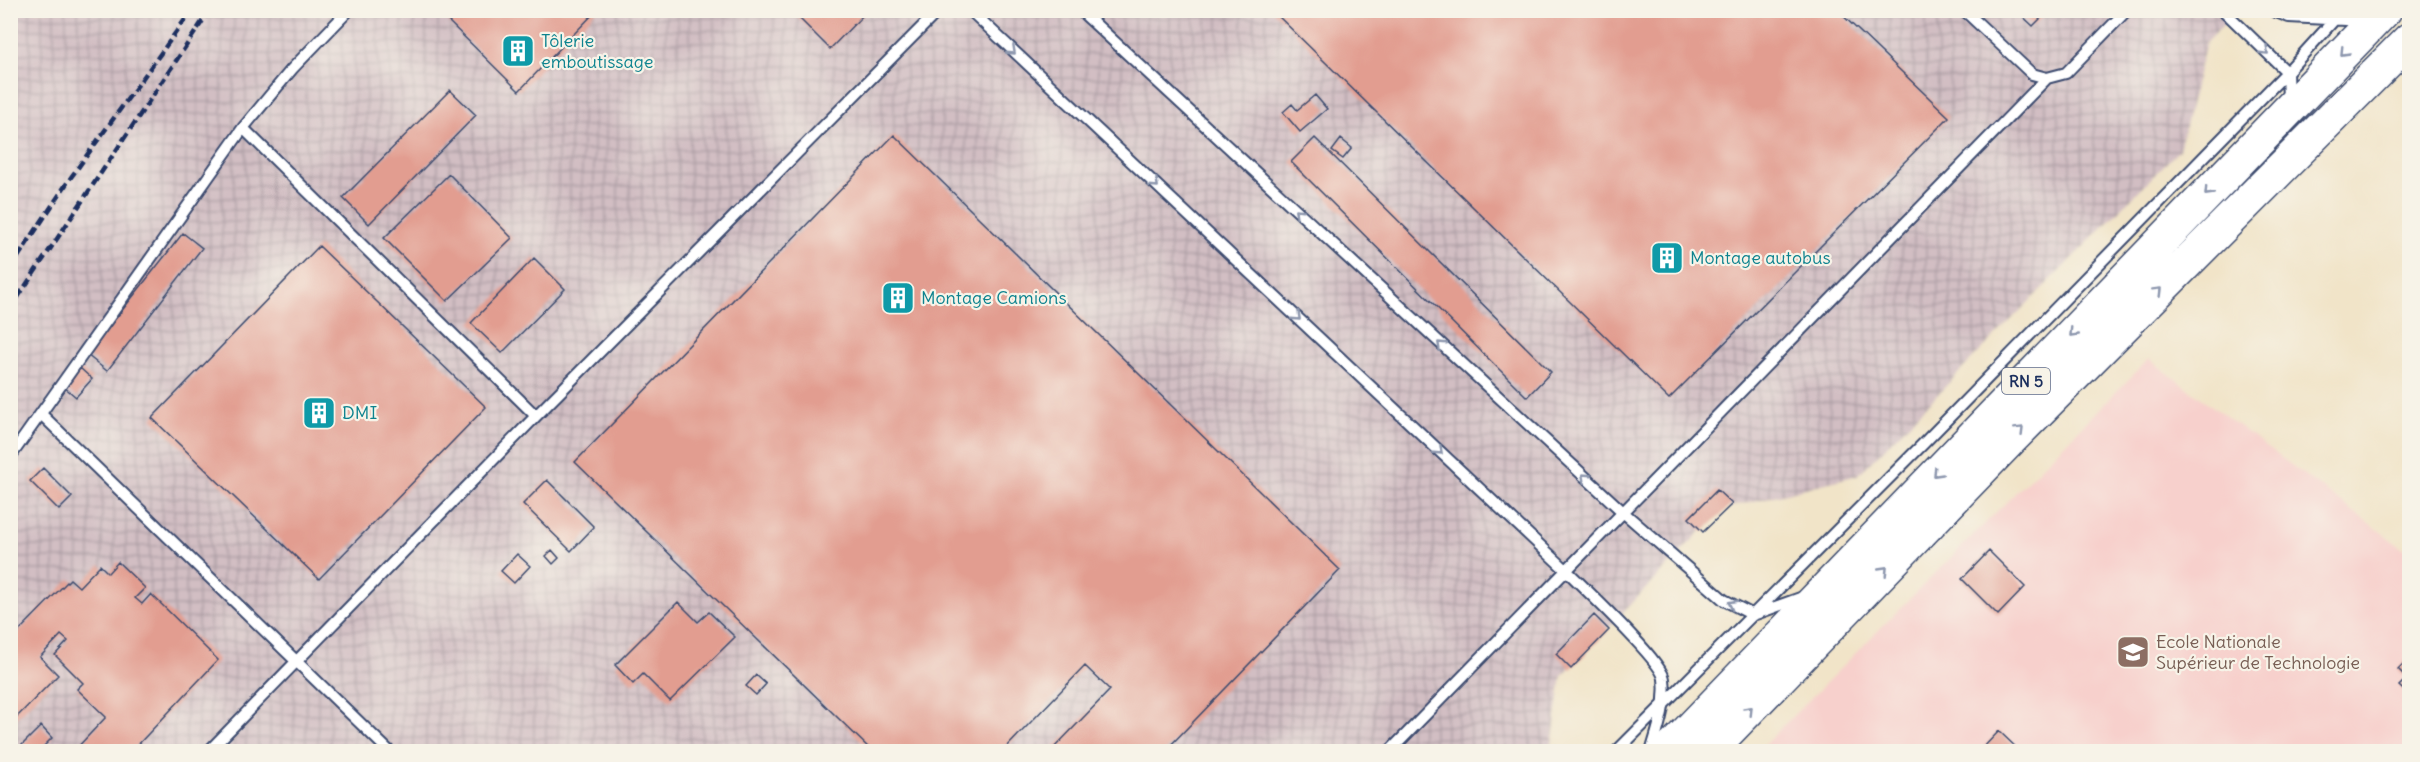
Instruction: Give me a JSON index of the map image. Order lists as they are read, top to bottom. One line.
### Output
{"streets":{"highway":["RN 5"]},"places":{"building":["Tôlerie emboutissage","Montage autobus","Montage Camions","DMI"],"school or university":["Ecole Nationale Supérieur de Technologie"]}}
